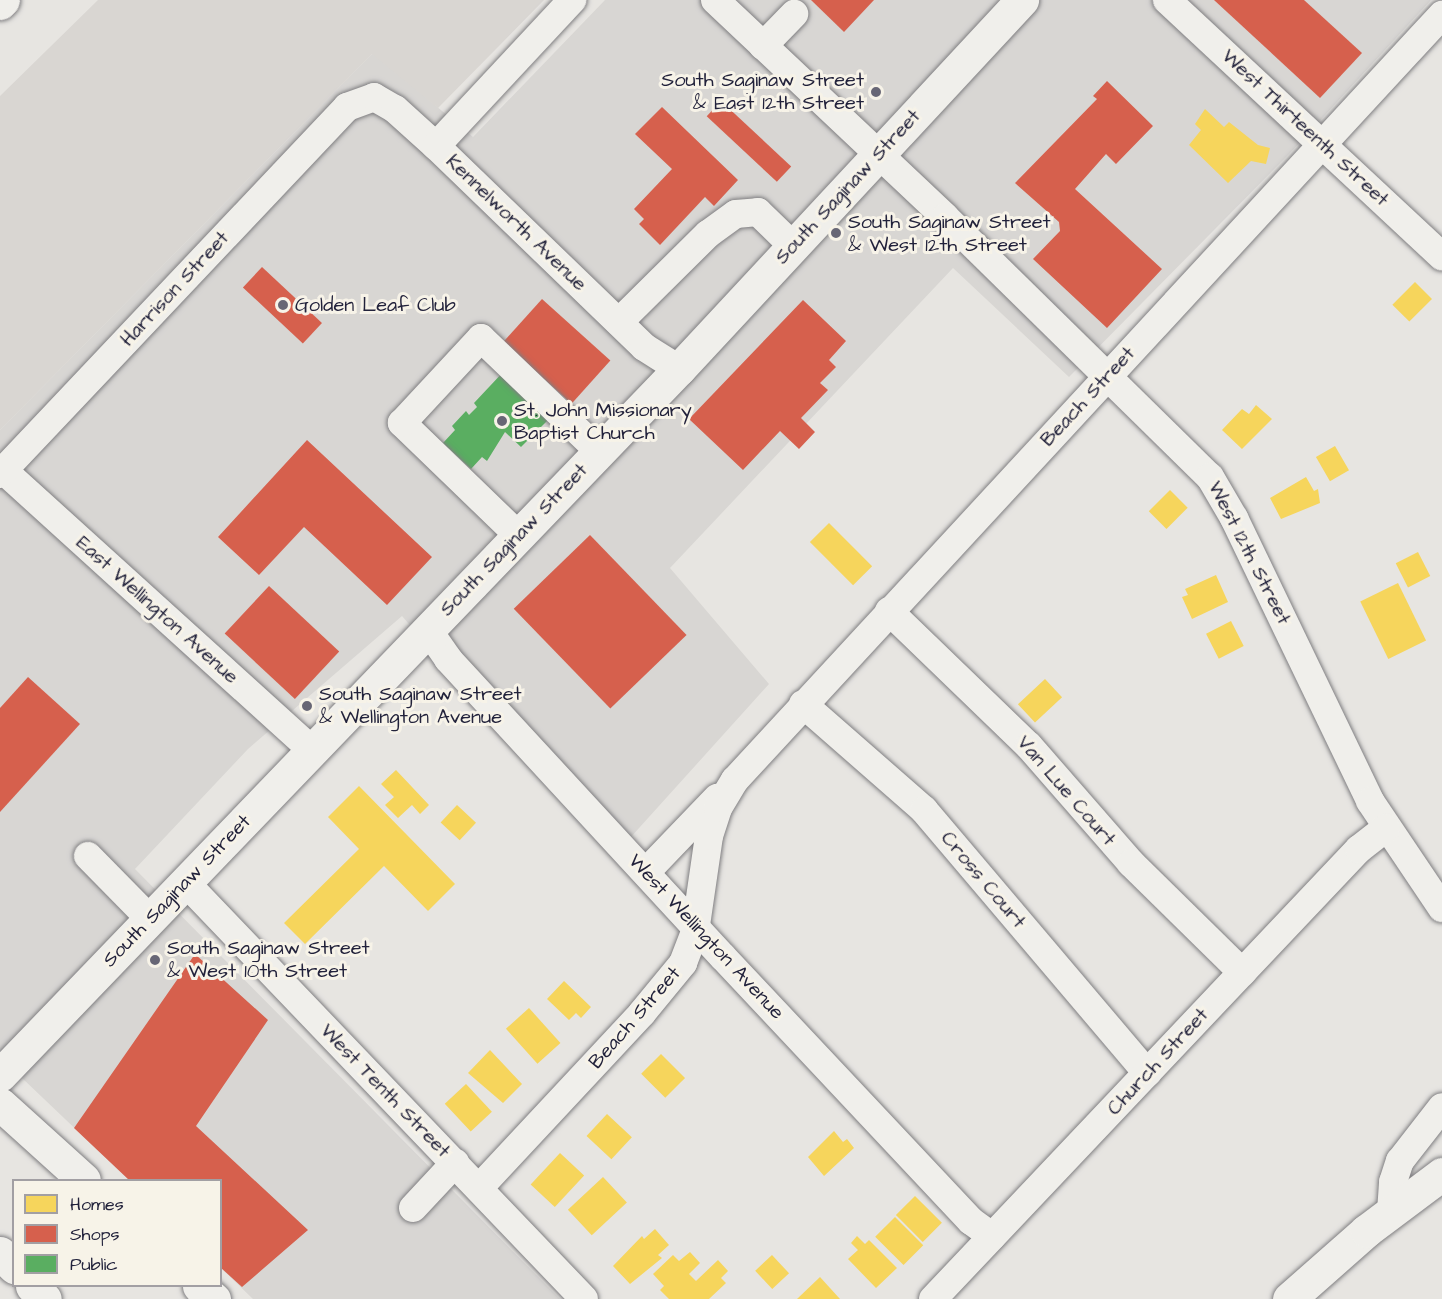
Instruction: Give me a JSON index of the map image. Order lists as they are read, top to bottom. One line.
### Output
{"streets":{"main road":["South Saginaw Street"],"street":["West Thirteenth Street","Kennelworth Avenue","Harrison Street","Beach Street","West 12th Street","East Wellington Avenue","Van Lue Court","Cross Court","West Wellington Avenue","Church Street","West Tenth Street"]},"crossings":[["West Thirteenth Street","Beach Street"],["South Saginaw Street","Kennelworth Avenue"],["South Saginaw Street","West 12th Street"],["South Saginaw Street","East Wellington Avenue"],["South Saginaw Street","West Wellington Avenue"],["South Saginaw Street","West Tenth Street"],["Kennelworth Avenue","Harrison Street"],["Harrison Street","East Wellington Avenue"],["Beach Street","West 12th Street"],["Beach Street","Van Lue Court"],["Beach Street","Cross Court"],["Beach Street","West Wellington Avenue"],["Beach Street","West Tenth Street"],["West 12th Street","Church Street"],["Van Lue Court","Church Street"],["Cross Court","Church Street"],["West Wellington Avenue","Church Street"]],"places":["South Saginaw Street & East 12th Street","South Saginaw Street & West 12th Street","Golden Leaf Club","St. John Missionary Baptist Church","South Saginaw Street & Wellington Avenue","South Saginaw Street & West 10th Street"],"legend":["Homes","Shops","Public"]}
